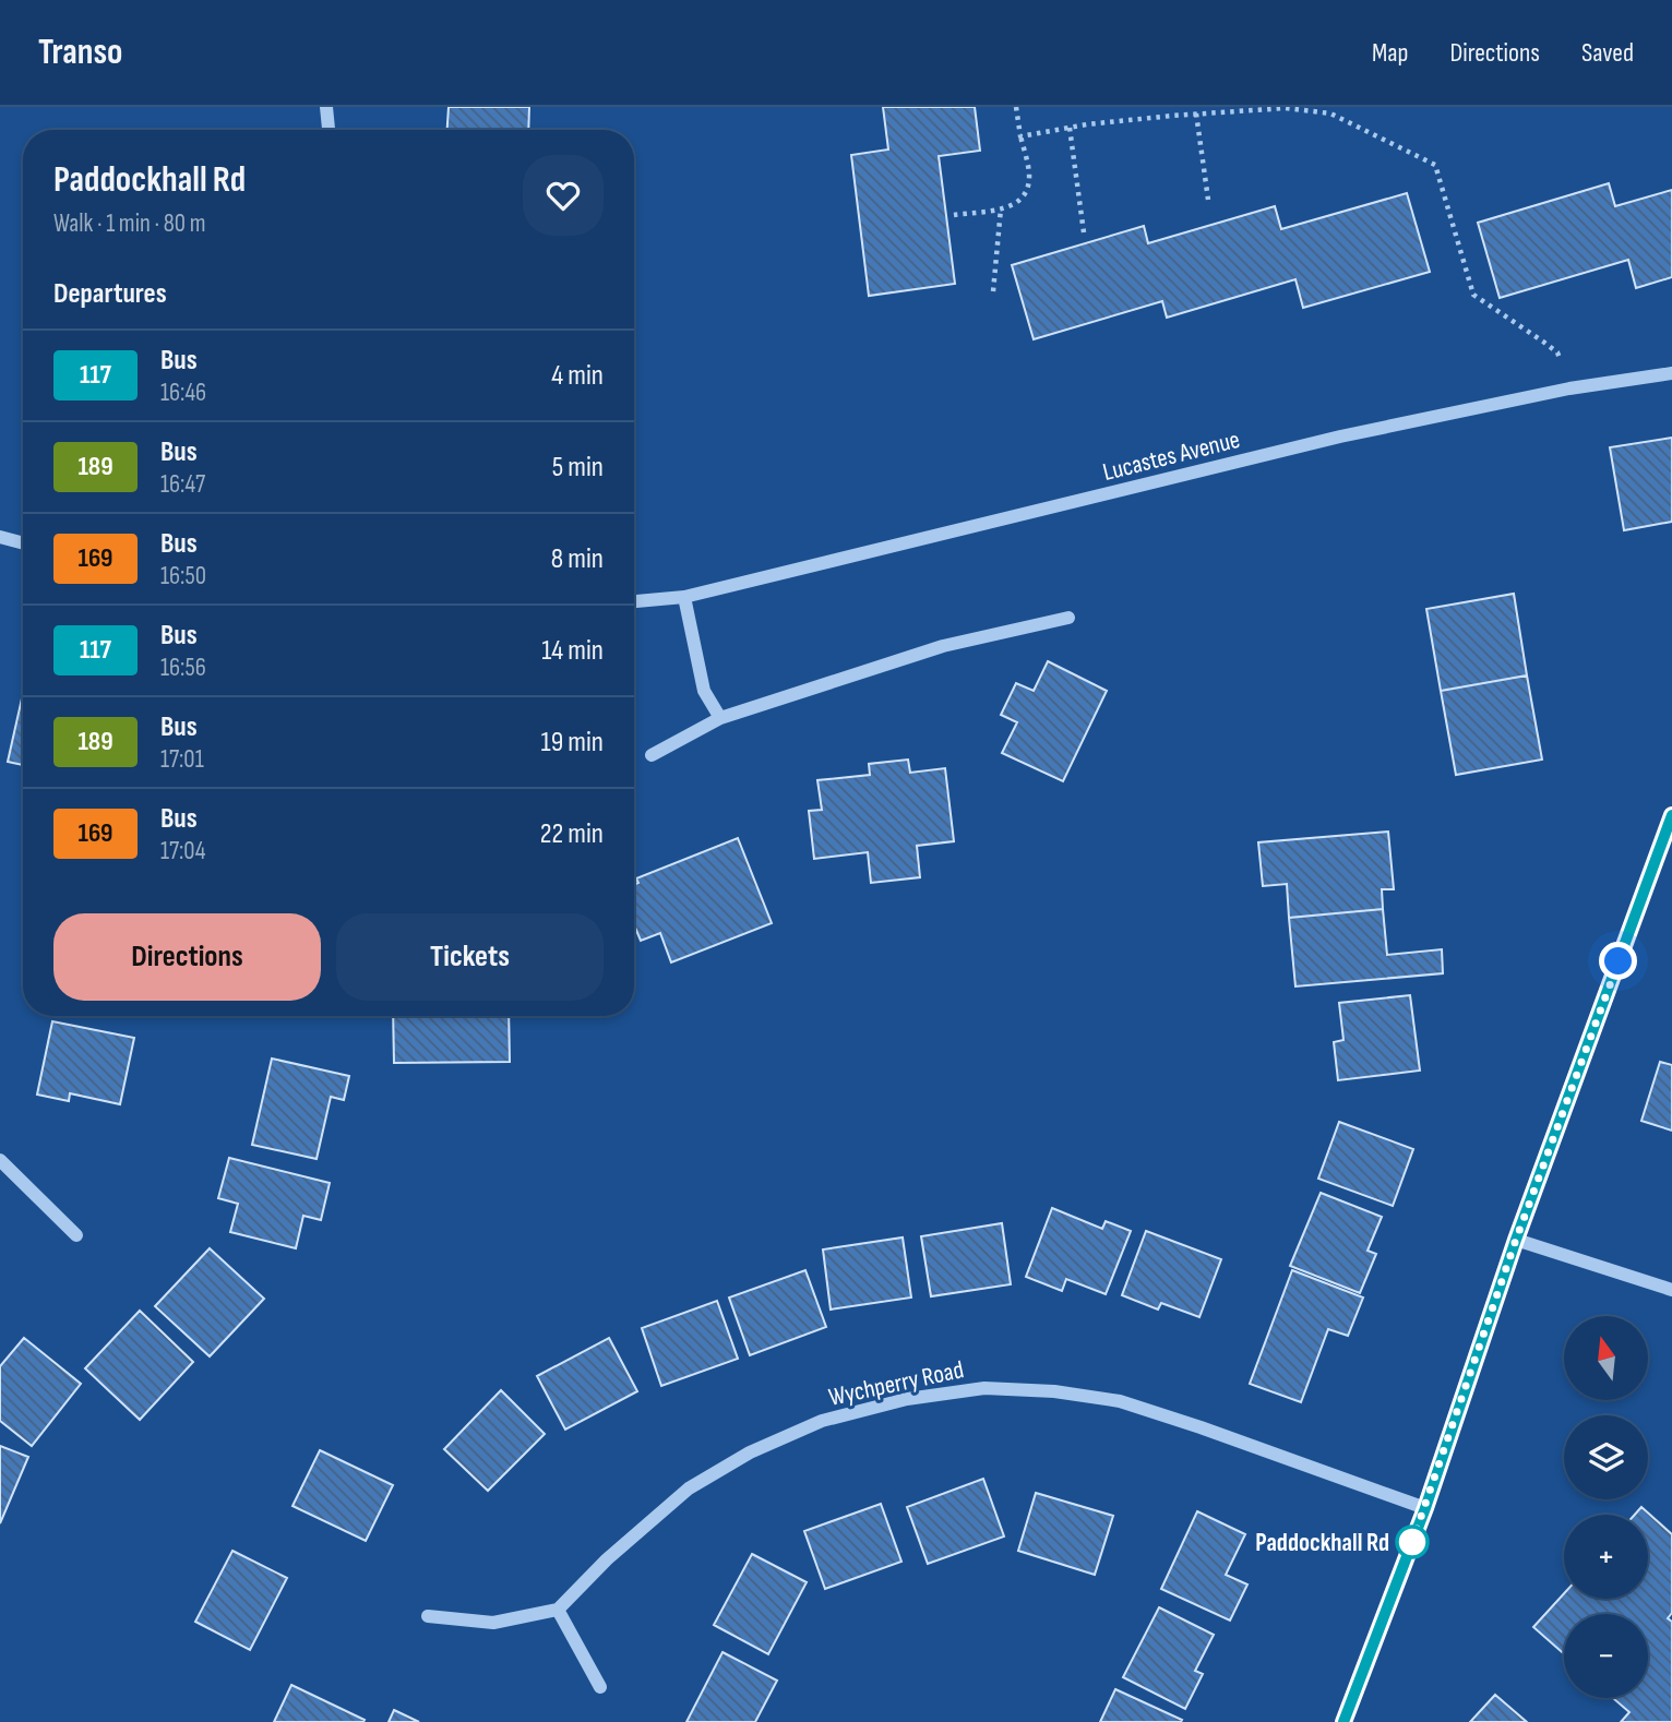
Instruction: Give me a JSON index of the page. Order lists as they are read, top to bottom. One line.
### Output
{"streets":{"street":["Lucastes Avenue","Wychperry Road"]},"places":["Paddockhall Rd"],"lines":["bus line 117"],"north":"top","page":{"header":"Transo","nav":["Map","Directions","Saved"],"heading":[["Paddockhall Rd","Walk · 1 min · 80 m"],"Departures"],"list":[{"mark":"117","name":"Bus","note":"16:46","value":"4 min"},{"mark":"189","name":"Bus","note":"16:47","value":"5 min"},{"mark":"169","name":"Bus","note":"16:50","value":"8 min"},{"mark":"117","name":"Bus","note":"16:56","value":"14 min"},{"mark":"189","name":"Bus","note":"17:01","value":"19 min"},{"mark":"169","name":"Bus","note":"17:04","value":"22 min"}],"buttons":["Directions","Tickets"],"map_buttons":["+","−"]}}
